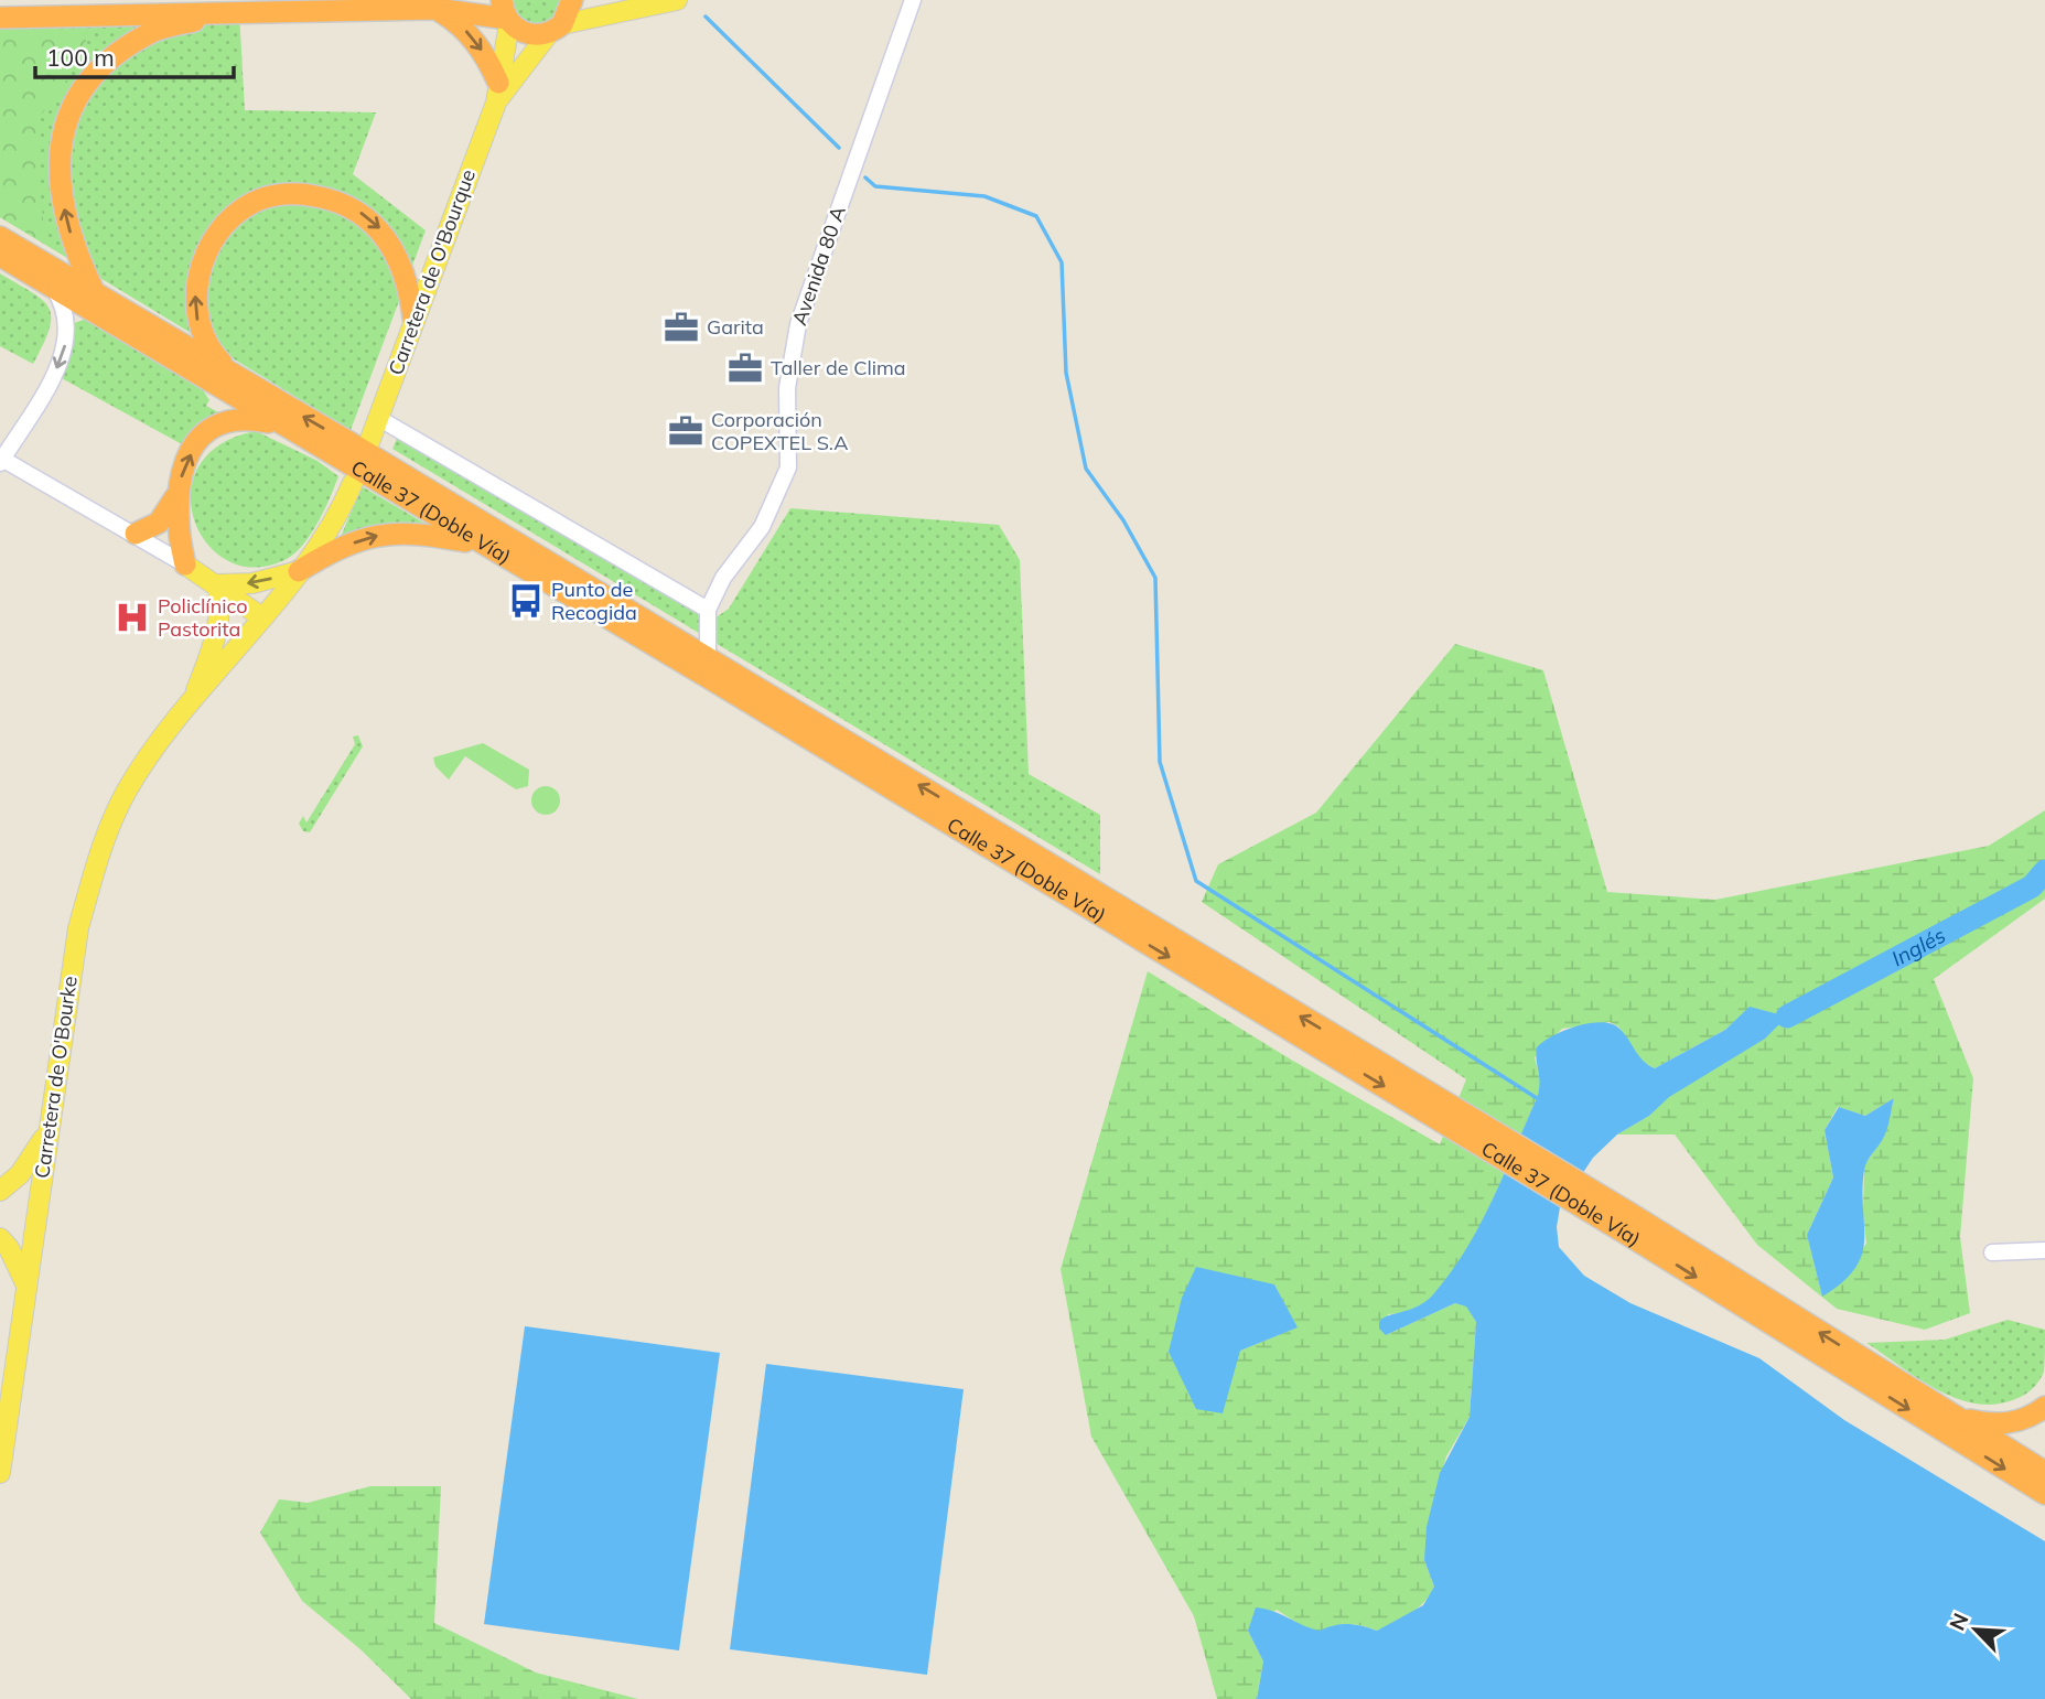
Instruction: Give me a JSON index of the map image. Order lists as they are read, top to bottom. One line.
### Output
{"streets":{"highway":["Calle 37 (Doble Vía)"],"main road":["Carretera de O'Bourque","Carretera de O'Bourke"],"street":["Avenida 80 A"]},"crossings":[["Avenida 80 A","Calle 37 (Doble Vía)"]],"water":["Inglés"],"places":{"office":["Garita","Taller de Clima","Corporación COPEXTEL S.A"],"bus stop":["Punto de Recogida"],"hospital":["Policlínico Pastorita"]},"scale_bar":"100 m","north":"top left"}
